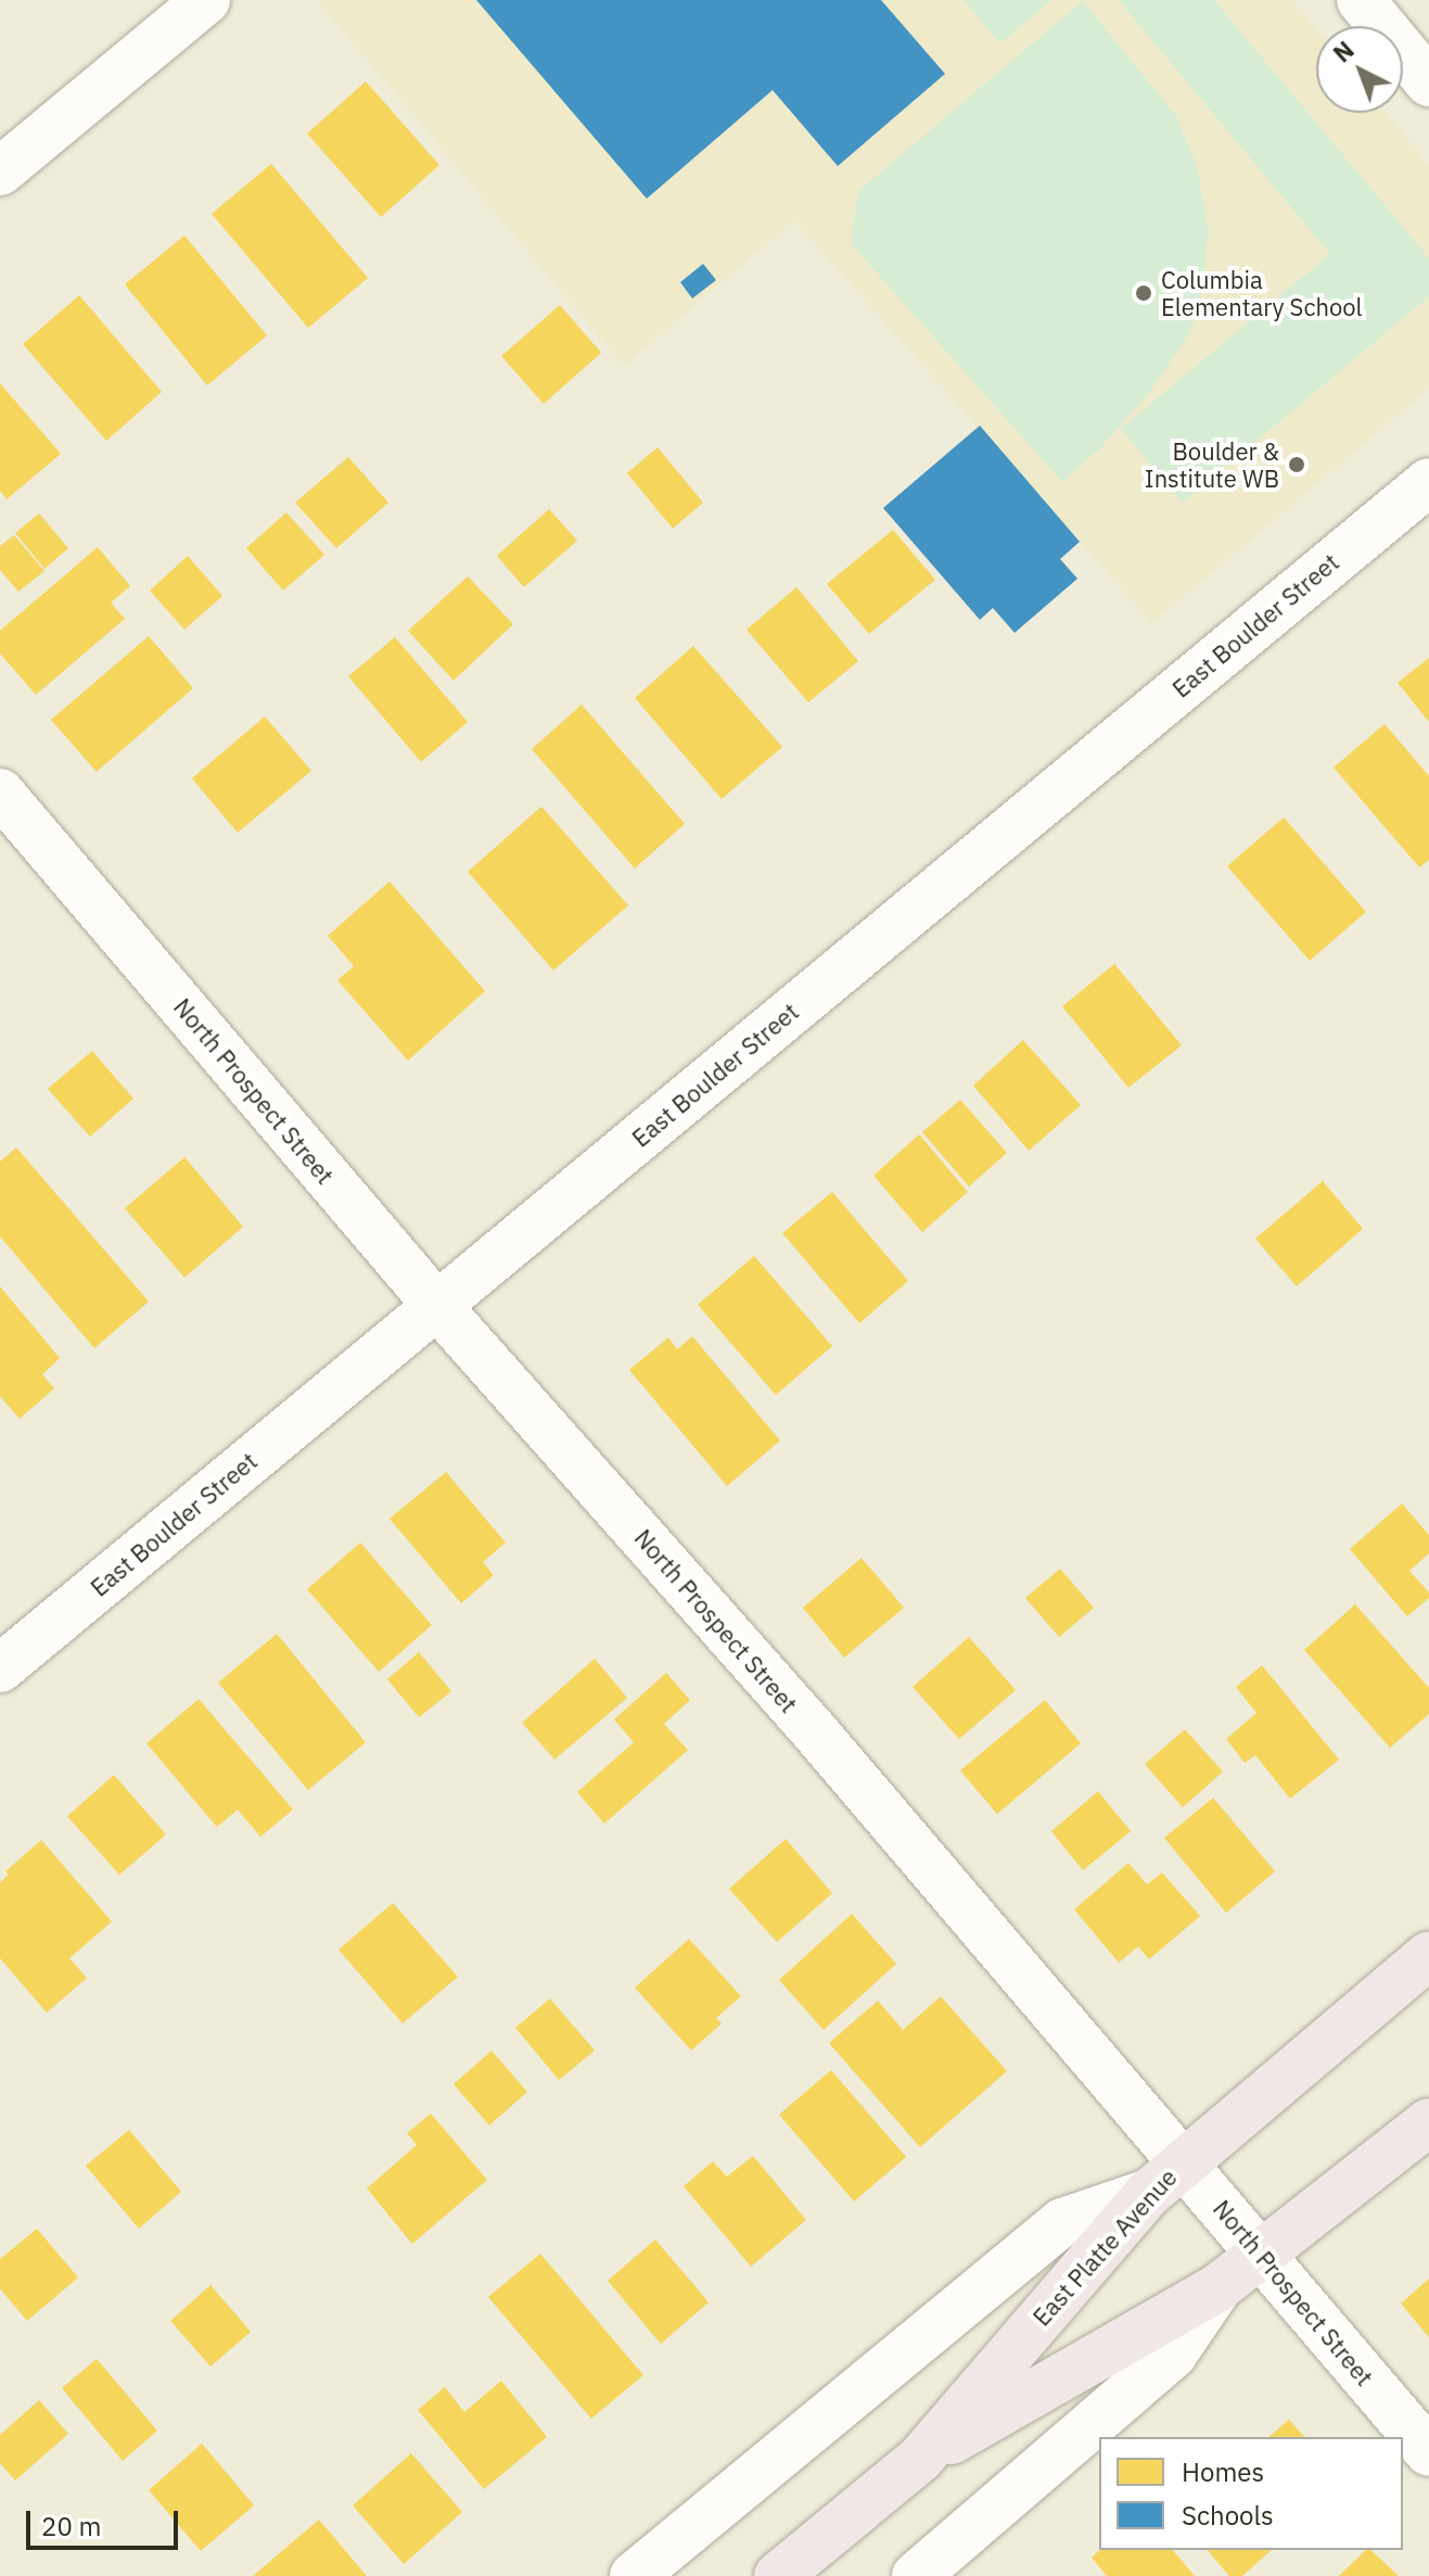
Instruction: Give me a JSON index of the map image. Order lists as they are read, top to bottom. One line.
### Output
{"streets":{"main road":["East Platte Avenue"],"street":["East Boulder Street","North Prospect Street"]},"crossings":[["East Boulder Street","North Prospect Street"],["North Prospect Street","East Platte Avenue"]],"places":["Columbia Elementary School","Boulder & Institute WB"],"legend":["Homes","Schools"],"scale_bar":"20 m","north":"top left"}
